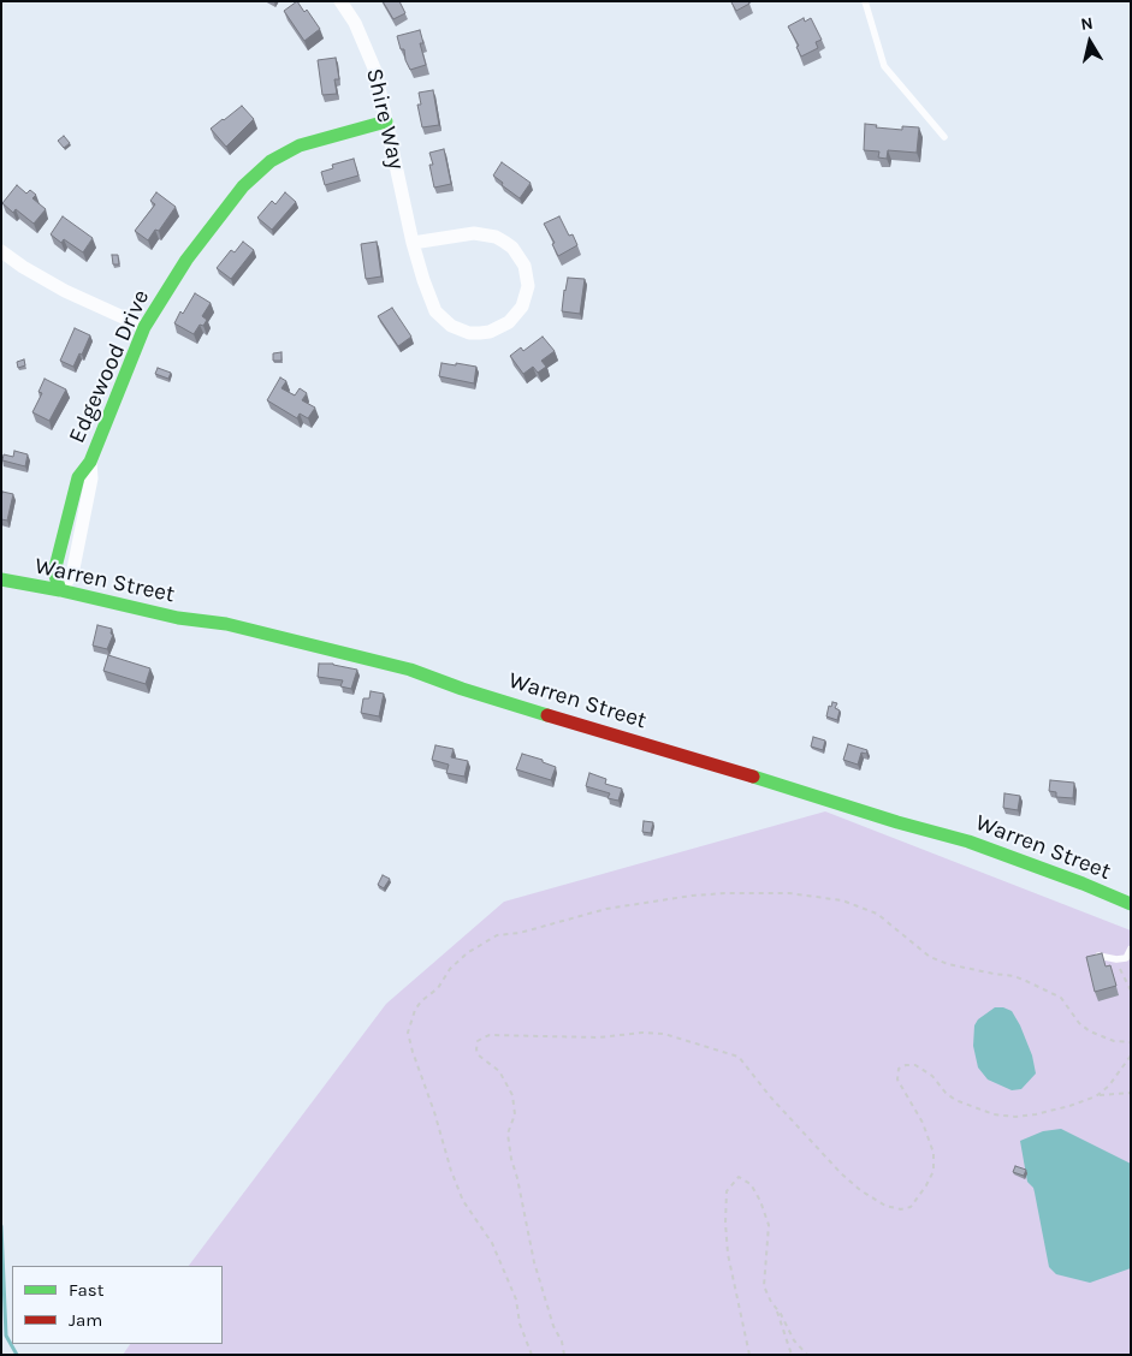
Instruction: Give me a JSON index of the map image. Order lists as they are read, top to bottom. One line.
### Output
{"streets":{"street":["Shire Way","Edgewood Drive","Warren Street"]},"crossings":[["Shire Way","Edgewood Drive"],["Edgewood Drive","Warren Street"]],"legend":["Fast","Jam"],"north":"top"}
